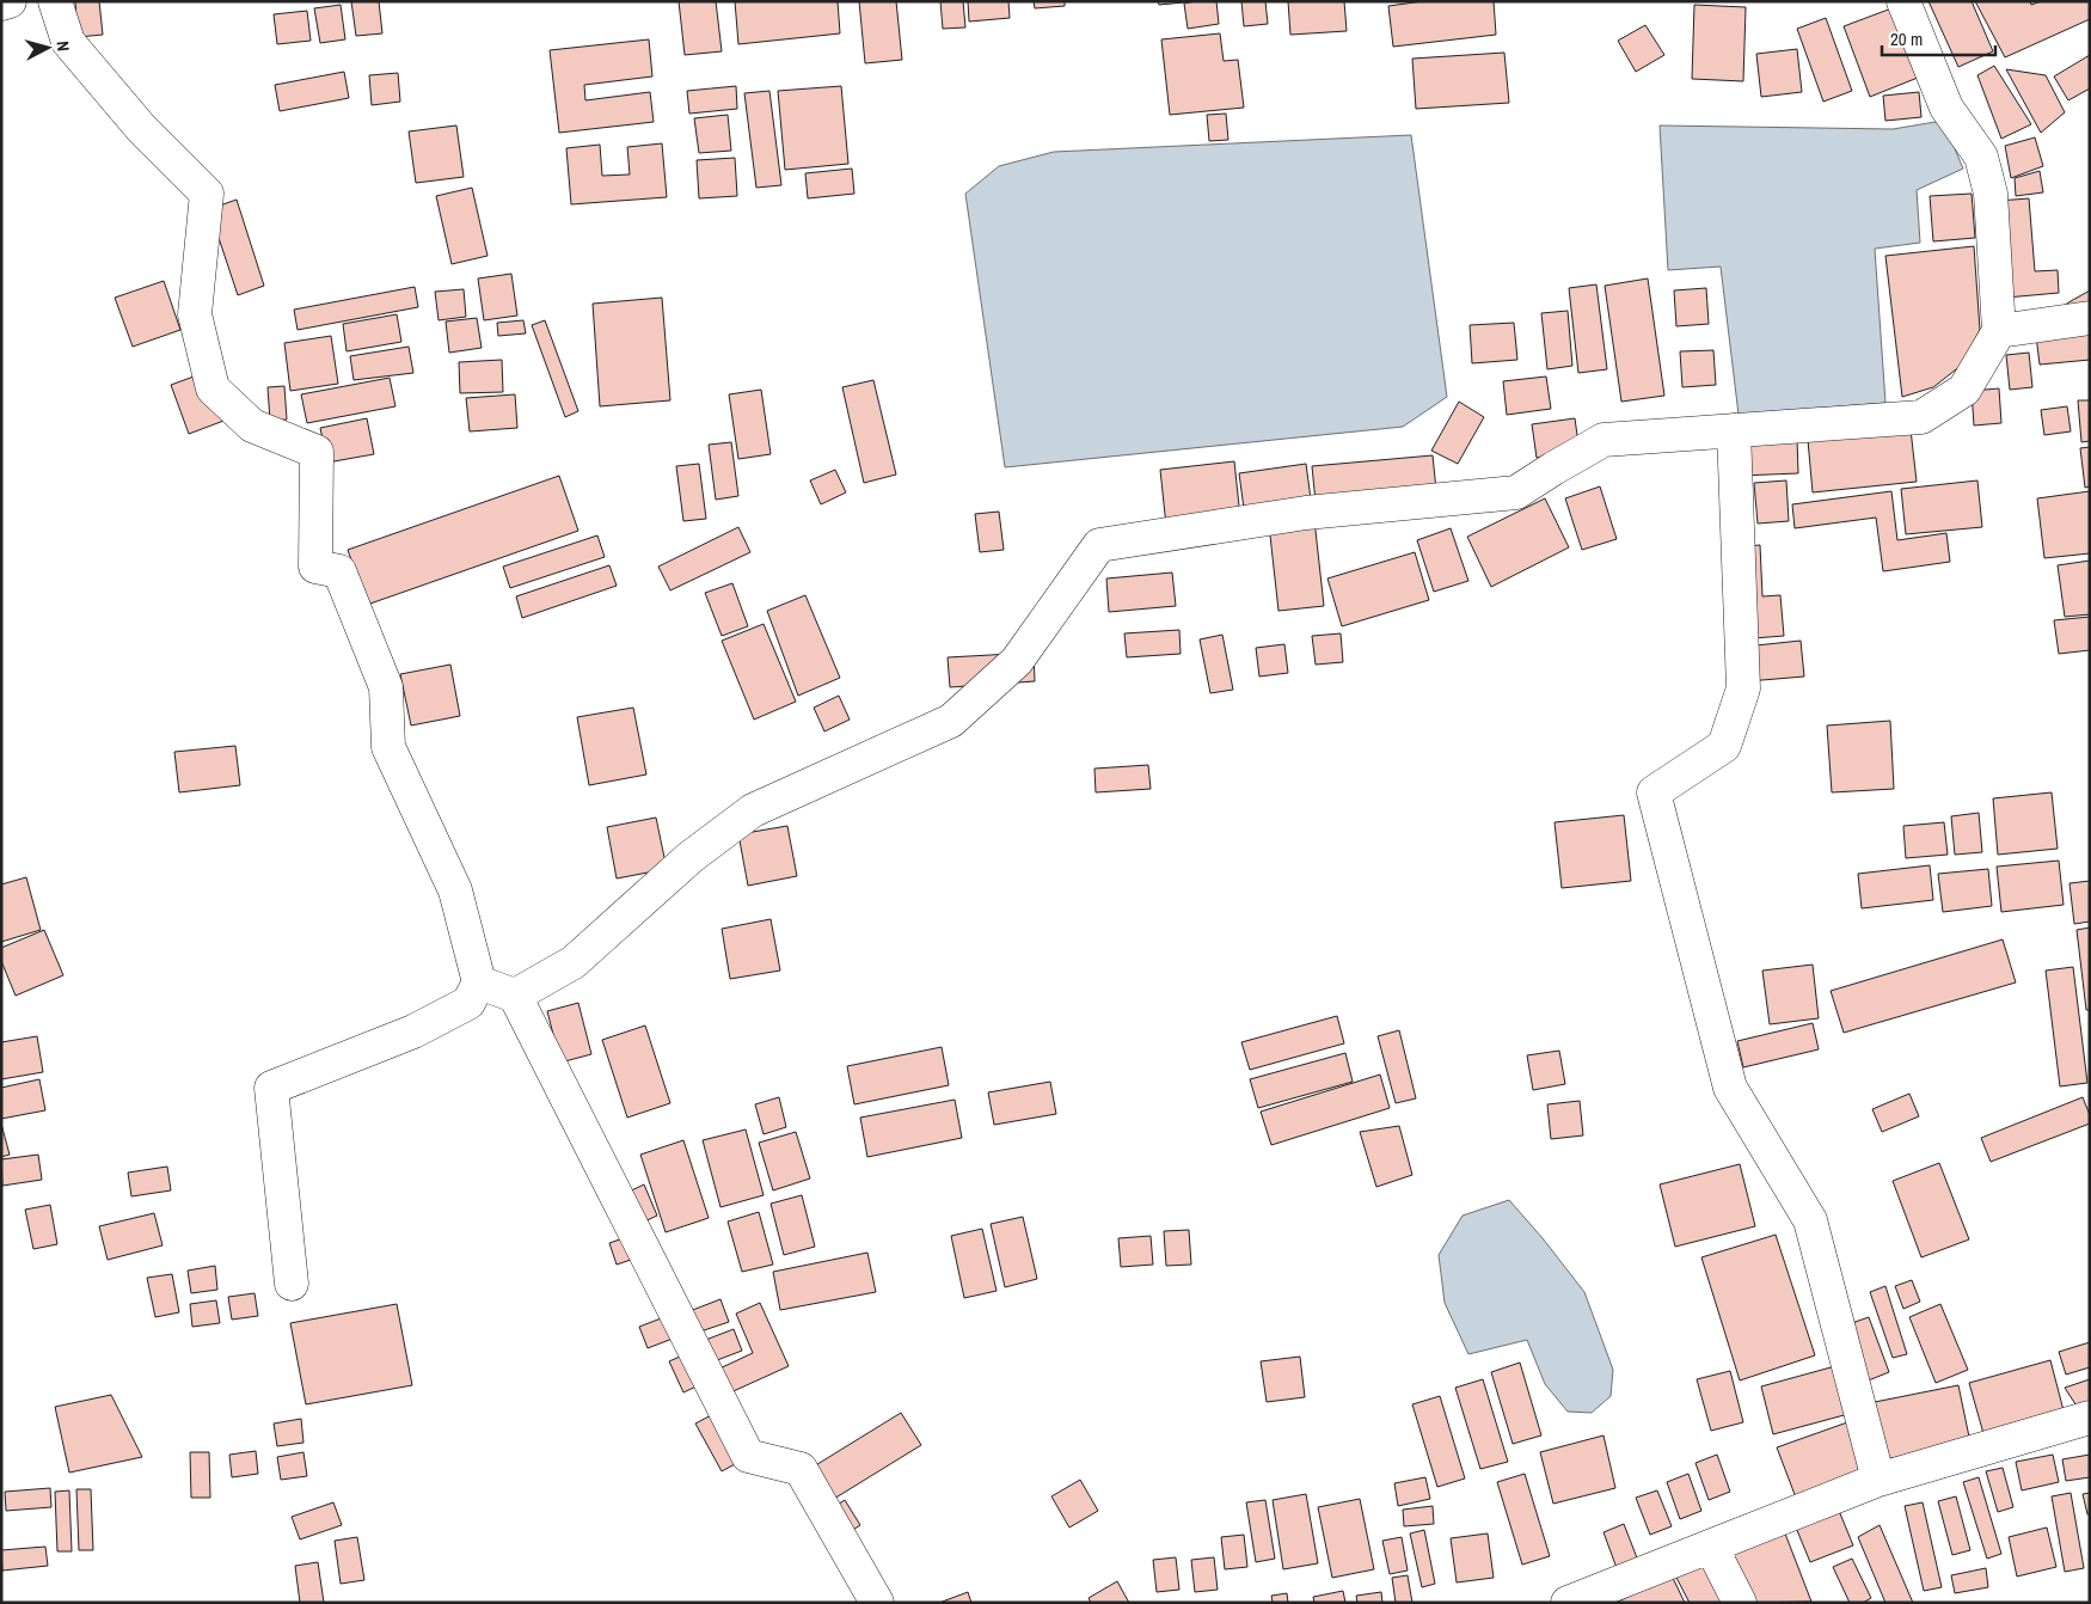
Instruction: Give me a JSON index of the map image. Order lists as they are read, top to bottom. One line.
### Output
{"scale_bar":"20 m","north":"right"}
